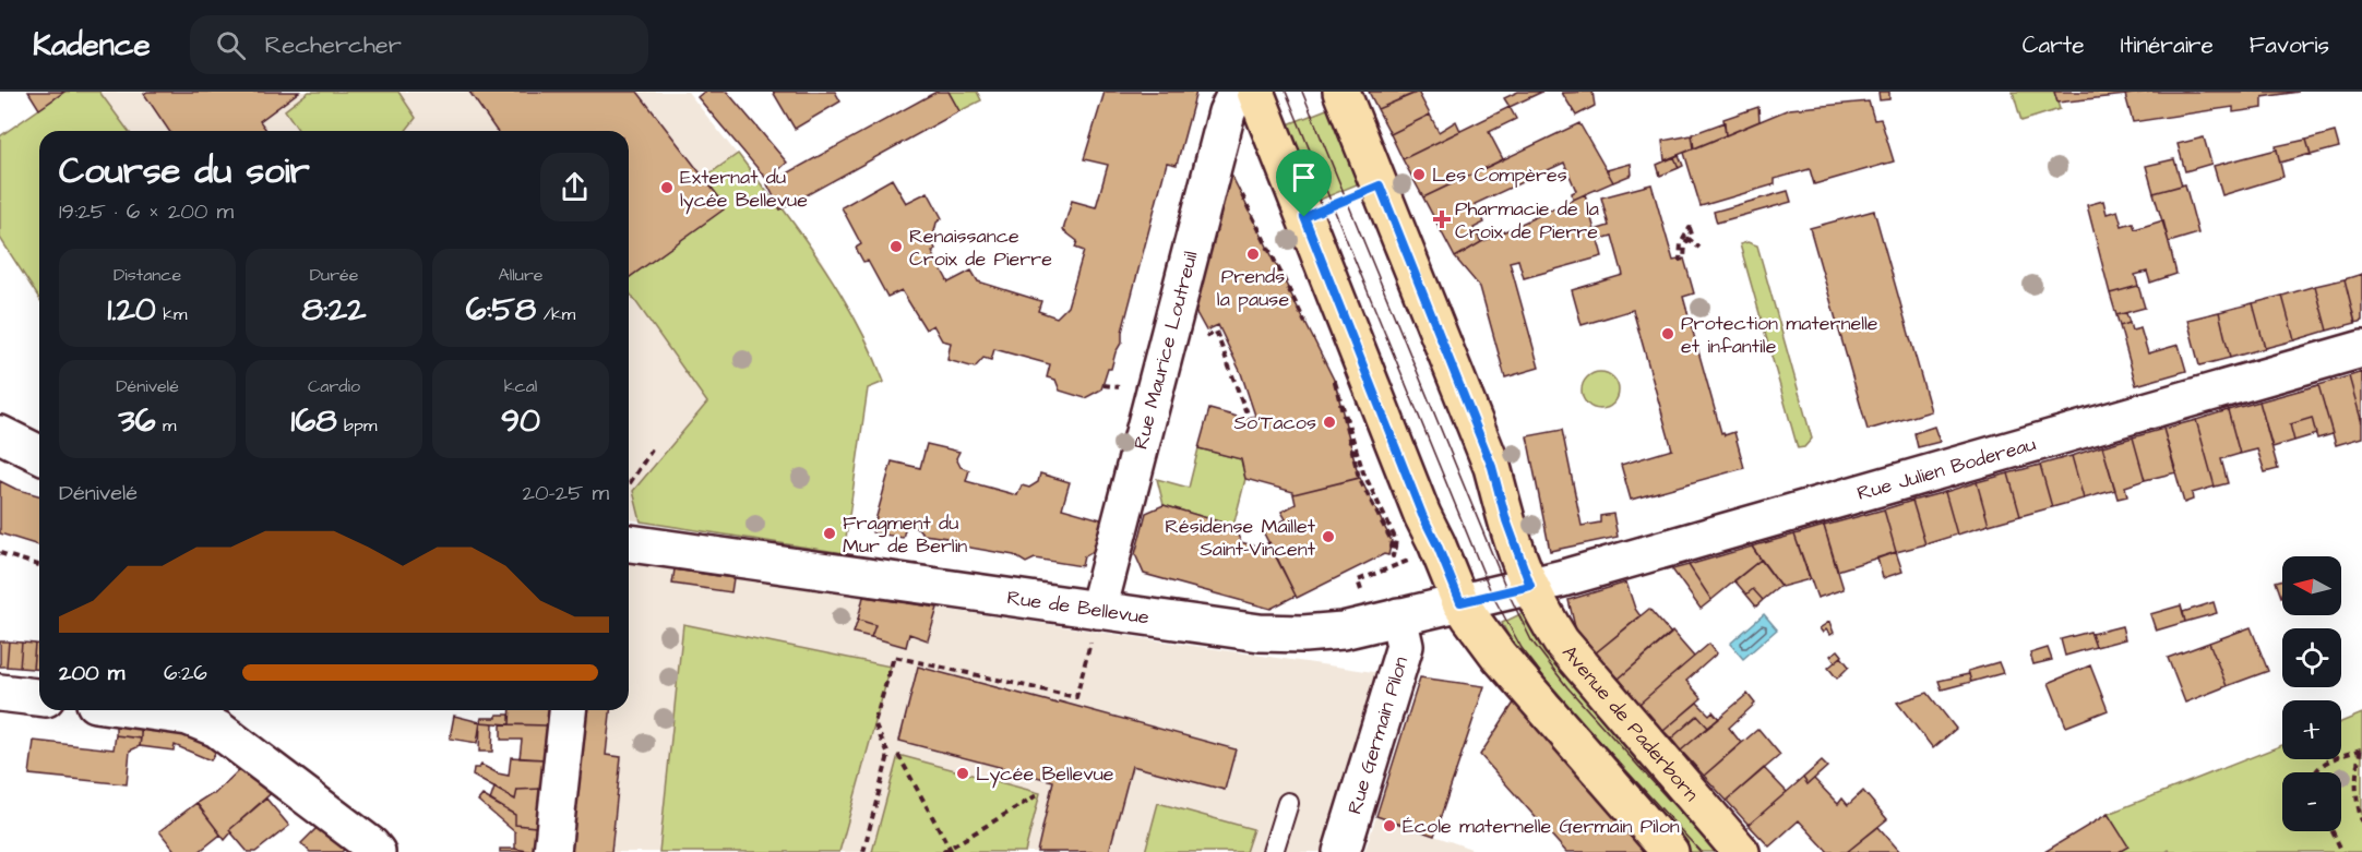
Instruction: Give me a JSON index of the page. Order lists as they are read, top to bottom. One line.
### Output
{"streets":{"main road":["Avenue de Paderborn"],"street":["Rue Maurice Loutreuil","Rue Julien Bodereau","Rue de Bellevue","Rue Germain Pilon"]},"crossings":[["Rue Maurice Loutreuil","Rue de Bellevue"],["Rue Julien Bodereau","Rue de Bellevue"],["Rue Julien Bodereau","Avenue de Paderborn"],["Rue de Bellevue","Avenue de Paderborn"],["Rue de Bellevue","Rue Germain Pilon"]],"places":{"other":["Les Compères","Externat du lycée Bellevue","Renaissance Croix de Pierre","Prends la pause","Protection maternelle et infantile","So'Tacos","Fragment du Mur de Berlin","Résidense Maillet Saint-Vincent","Lycée Bellevue","École maternelle Germain Pilon"],"health":["Pharmacie de la Croix de Pierre"]},"north":"left","page":{"header":"Kadence","search":"Rechercher","nav":["Carte","Itinéraire","Favoris"],"heading":["Course du soir","19:25 · 6 × 200 m"],"stats":[["Distance","1.20 km"],["Durée","8:22"],["Allure","6:58 /km"],["Dénivelé","36 m"],["Cardio","168 bpm"],["kcal","90"]],"chart":["Dénivelé","20–25 m"],"map_buttons":["+","−"],"list":[{"name":"200 m","note":"6:26"}]}}
